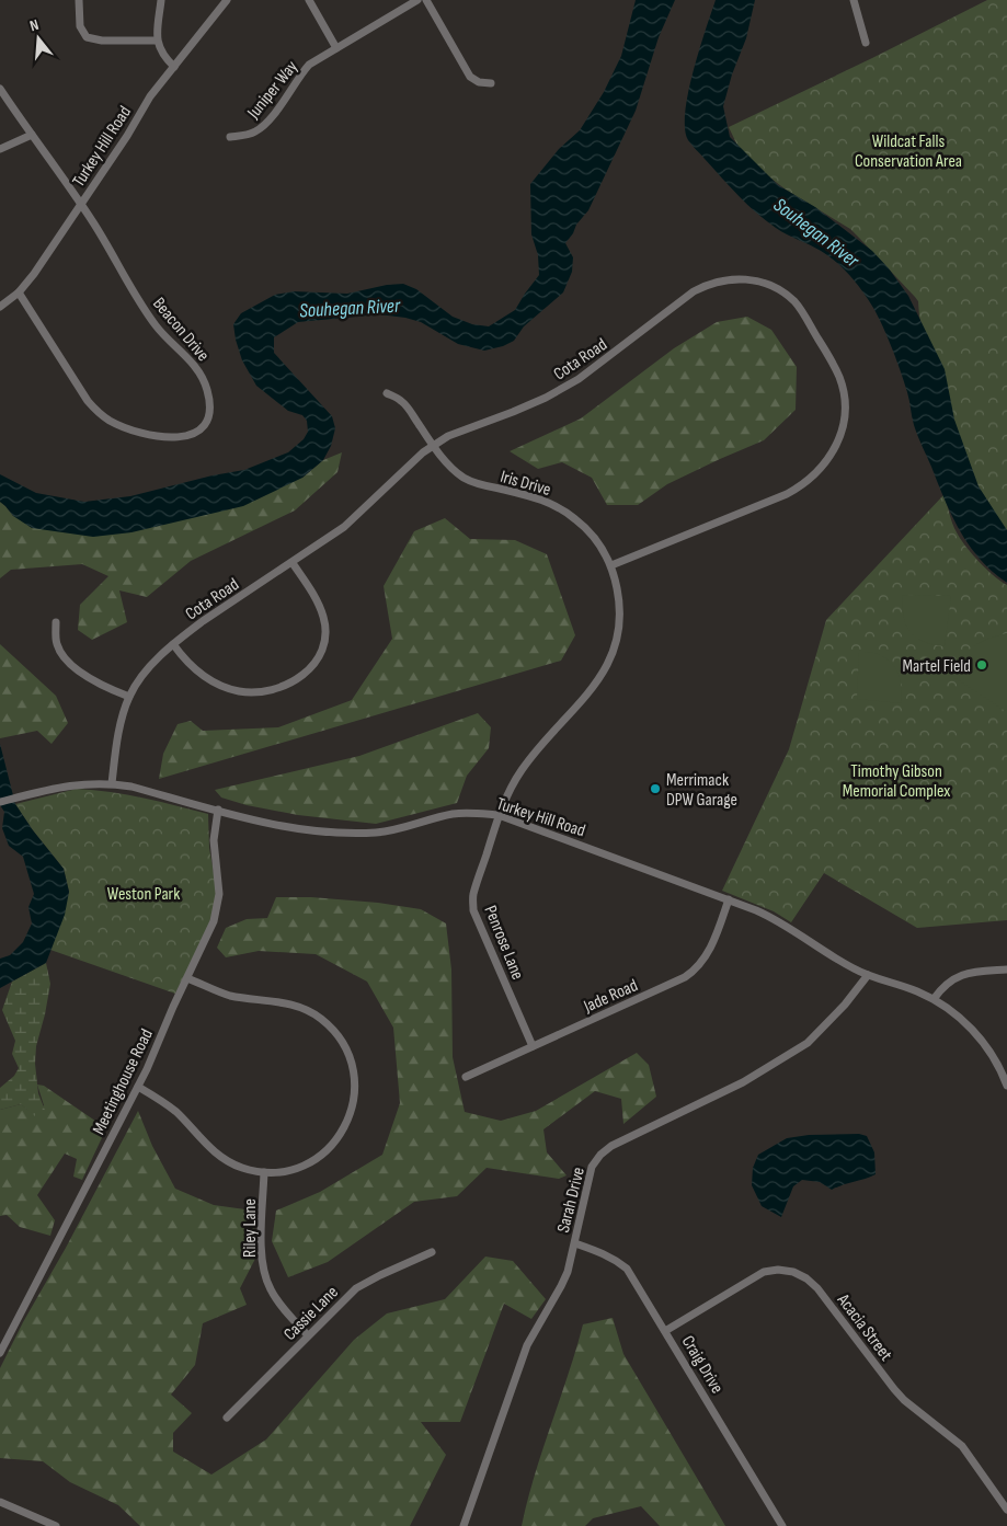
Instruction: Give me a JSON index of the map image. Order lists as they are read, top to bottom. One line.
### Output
{"streets":{"street":["Juniper Way","Turkey Hill Road","Beacon Drive","Cota Road","Iris Drive","Penrose Lane","Jade Road","Meetinghouse Road","Sarah Drive","Riley Lane","Cassie Lane","Acacia Street","Craig Drive"]},"crossings":[["Turkey Hill Road","Beacon Drive"],["Turkey Hill Road","Cota Road"],["Turkey Hill Road","Iris Drive"],["Turkey Hill Road","Penrose Lane"],["Turkey Hill Road","Jade Road"],["Turkey Hill Road","Meetinghouse Road"],["Turkey Hill Road","Sarah Drive"],["Cota Road","Iris Drive"],["Iris Drive","Penrose Lane"],["Penrose Lane","Jade Road"],["Sarah Drive","Craig Drive"],["Riley Lane","Cassie Lane"],["Acacia Street","Craig Drive"]],"water":["Souhegan River"],"parks":["Wildcat Falls Conservation Area","Timothy Gibson Memorial Complex","Weston Park"],"places":["Martel Field","Merrimack DPW Garage"],"north":"top"}
